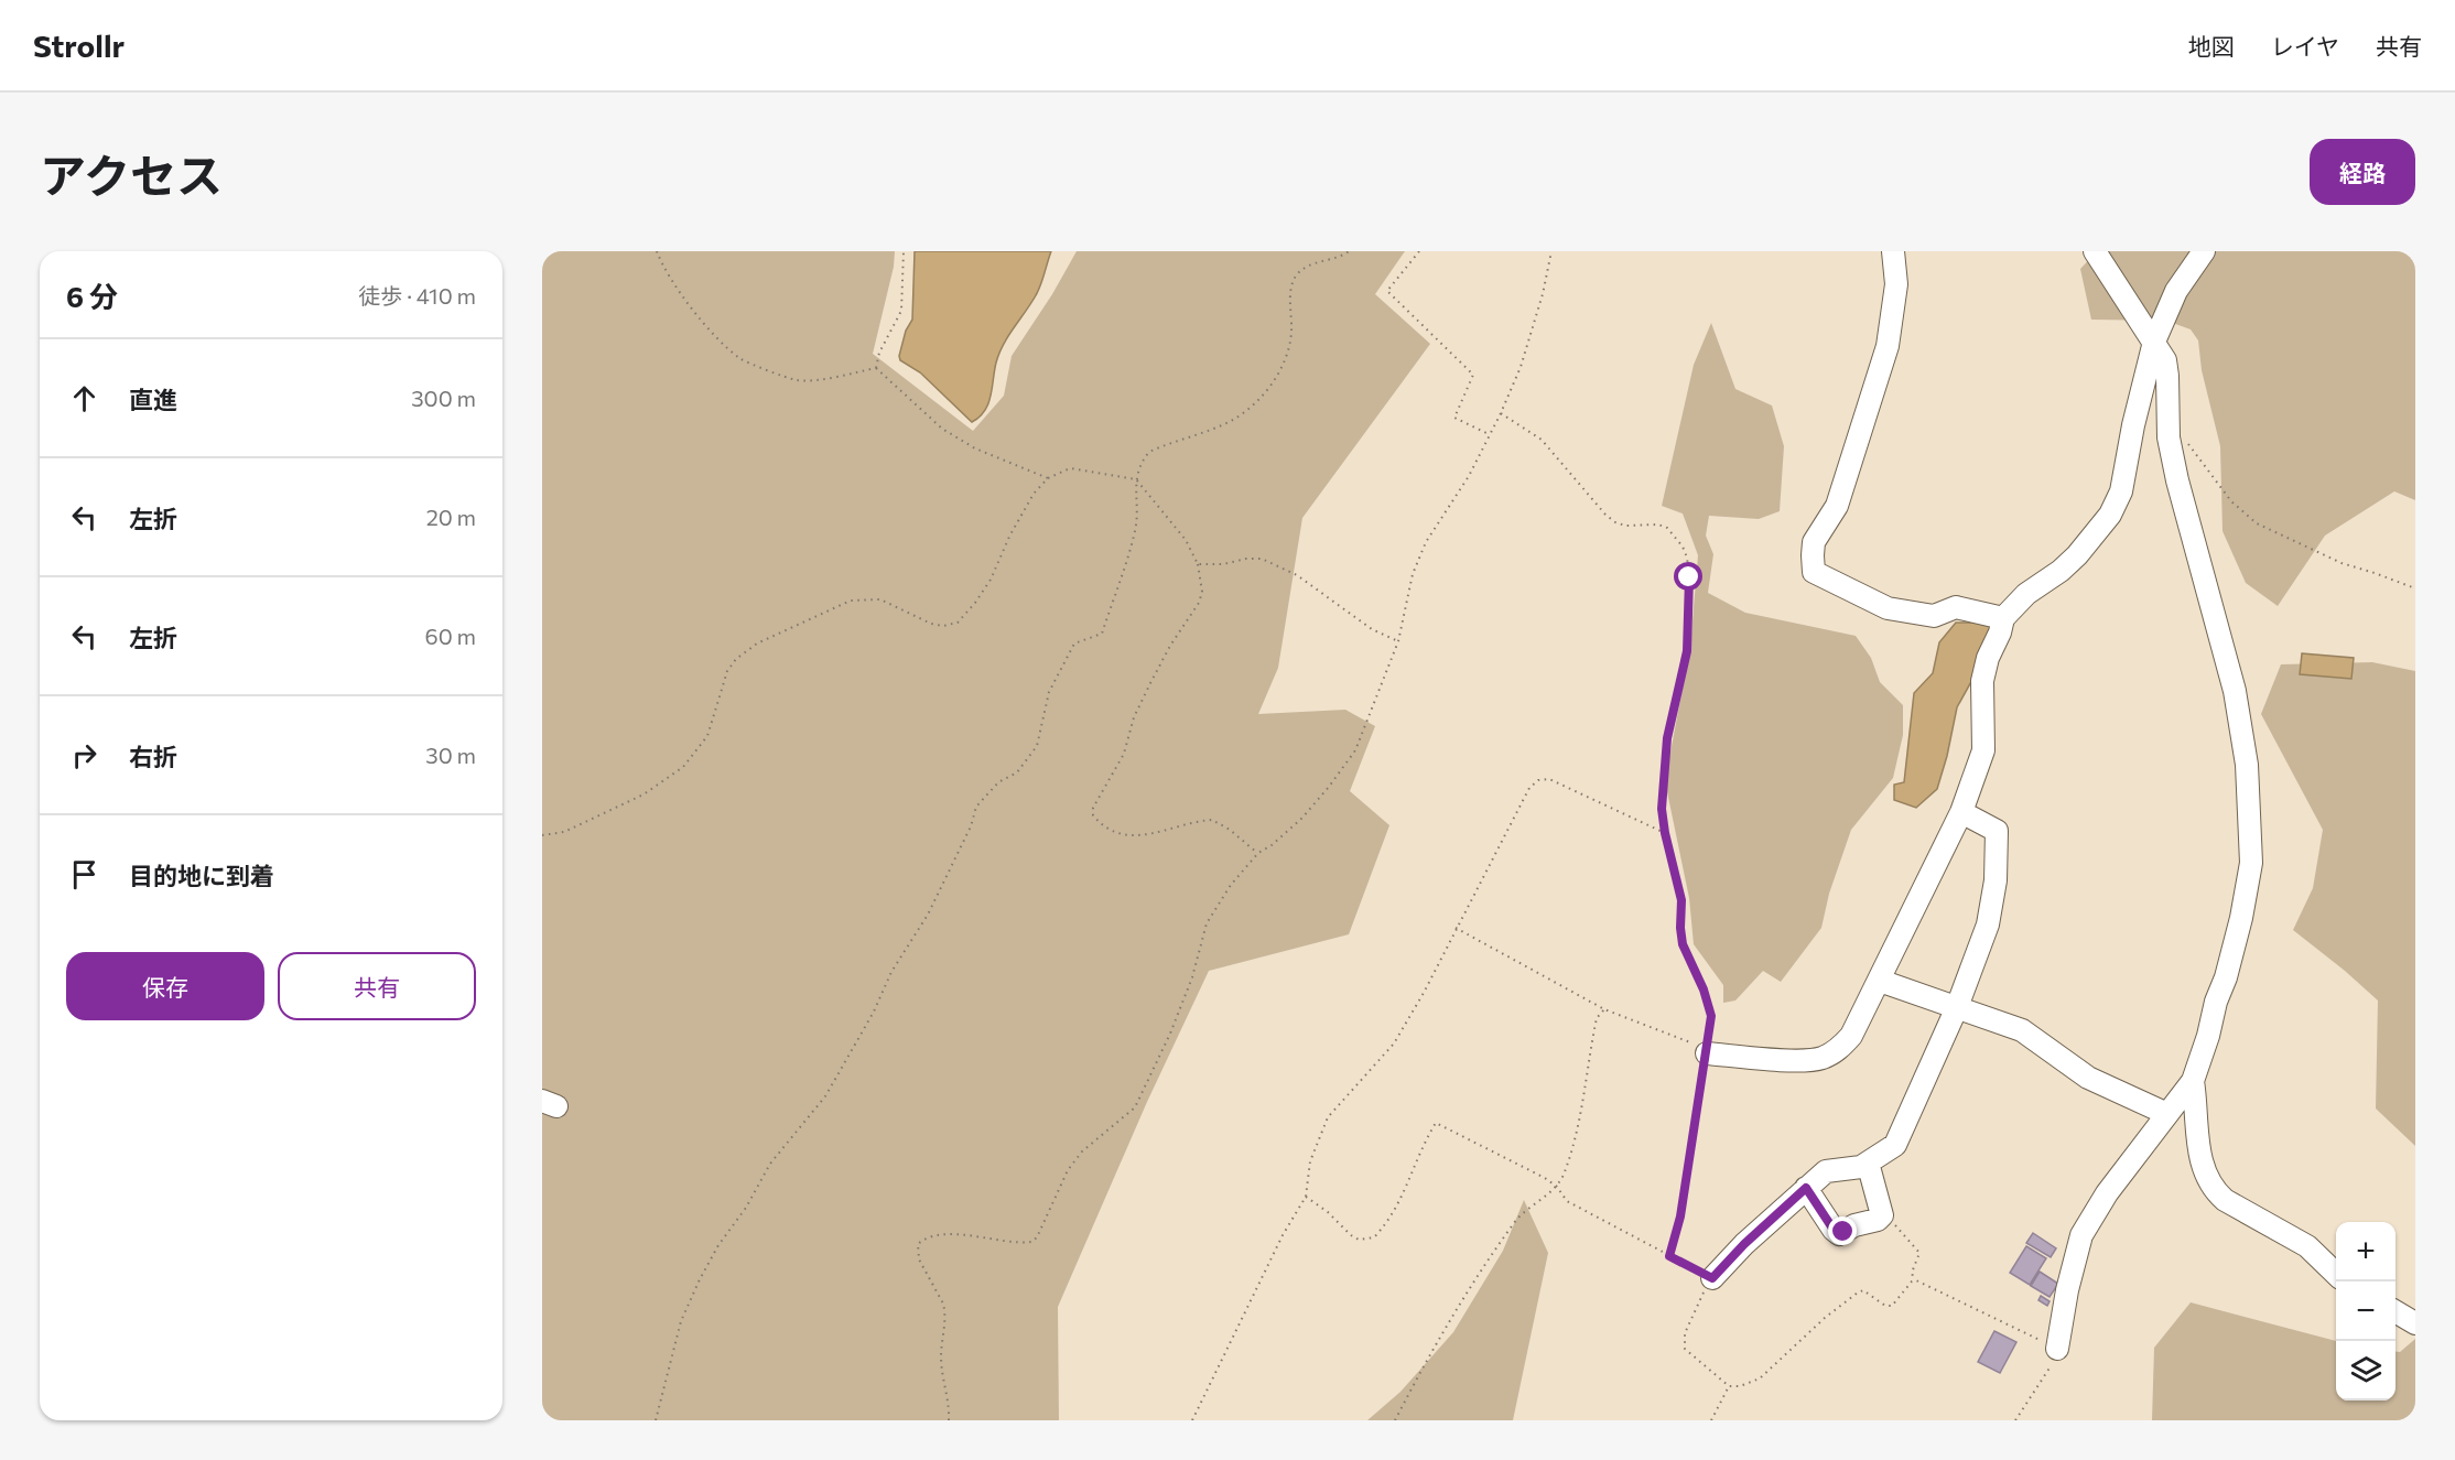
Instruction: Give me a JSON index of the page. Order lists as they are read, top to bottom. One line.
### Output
{"page":{"header":"Strollr","nav":["地図","レイヤ","共有"],"title":"アクセス","buttons":["経路",["保存","共有"]],"heading":["6 分","徒歩 · 410 m"],"list":[["直進","300 m"],["左折","20 m"],["左折","60 m"],["右折","30 m"],"目的地に到着"],"map_buttons":["+","−"]}}
